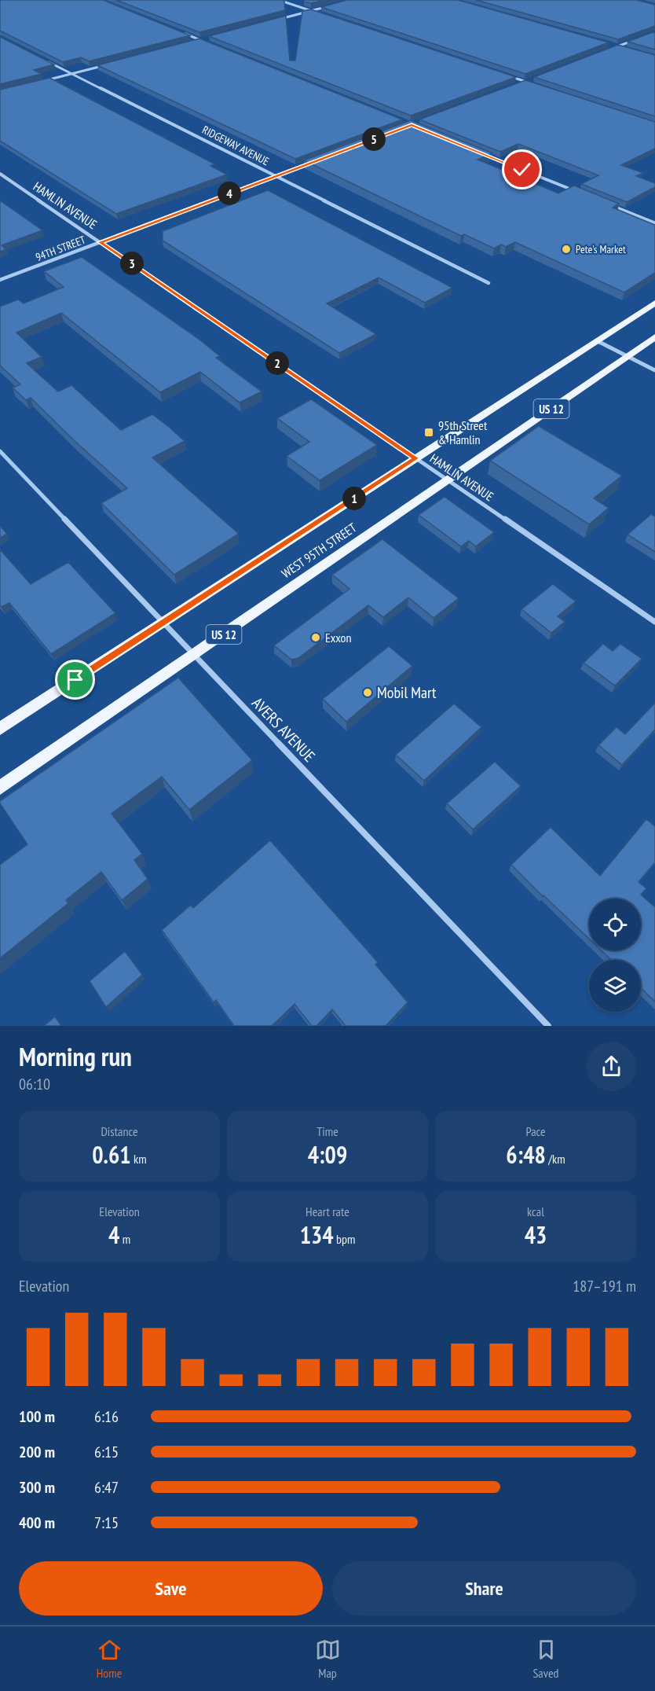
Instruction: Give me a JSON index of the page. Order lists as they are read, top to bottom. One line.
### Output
{"streets":{"main road":["US 12","WEST 95TH STREET"],"street":["RIDGEWAY AVENUE","HAMLIN AVENUE","94TH STREET","AVERS AVENUE"]},"crossings":[["RIDGEWAY AVENUE","94TH STREET"],["HAMLIN AVENUE","94TH STREET"],["HAMLIN AVENUE","WEST 95TH STREET"],["WEST 95TH STREET","AVERS AVENUE"]],"places":{"other":["Pete's Market","Exxon","Mobil Mart"],"transit":["95th Street & Hamlin"]},"page":{"pins":["5","4","3","2","1"],"heading":["Morning run","06:10"],"stats":[["Distance","0.61 km"],["Time","4:09"],["Pace","6:48 /km"],["Elevation","4 m"],["Heart rate","134 bpm"],["kcal","43"]],"chart":["Elevation","187–191 m"],"list":[{"name":"100 m","note":"6:16"},{"name":"200 m","note":"6:15"},{"name":"300 m","note":"6:47"},{"name":"400 m","note":"7:15"}],"buttons":["Save","Share"],"tabs":["Home","Map","Saved"]}}
